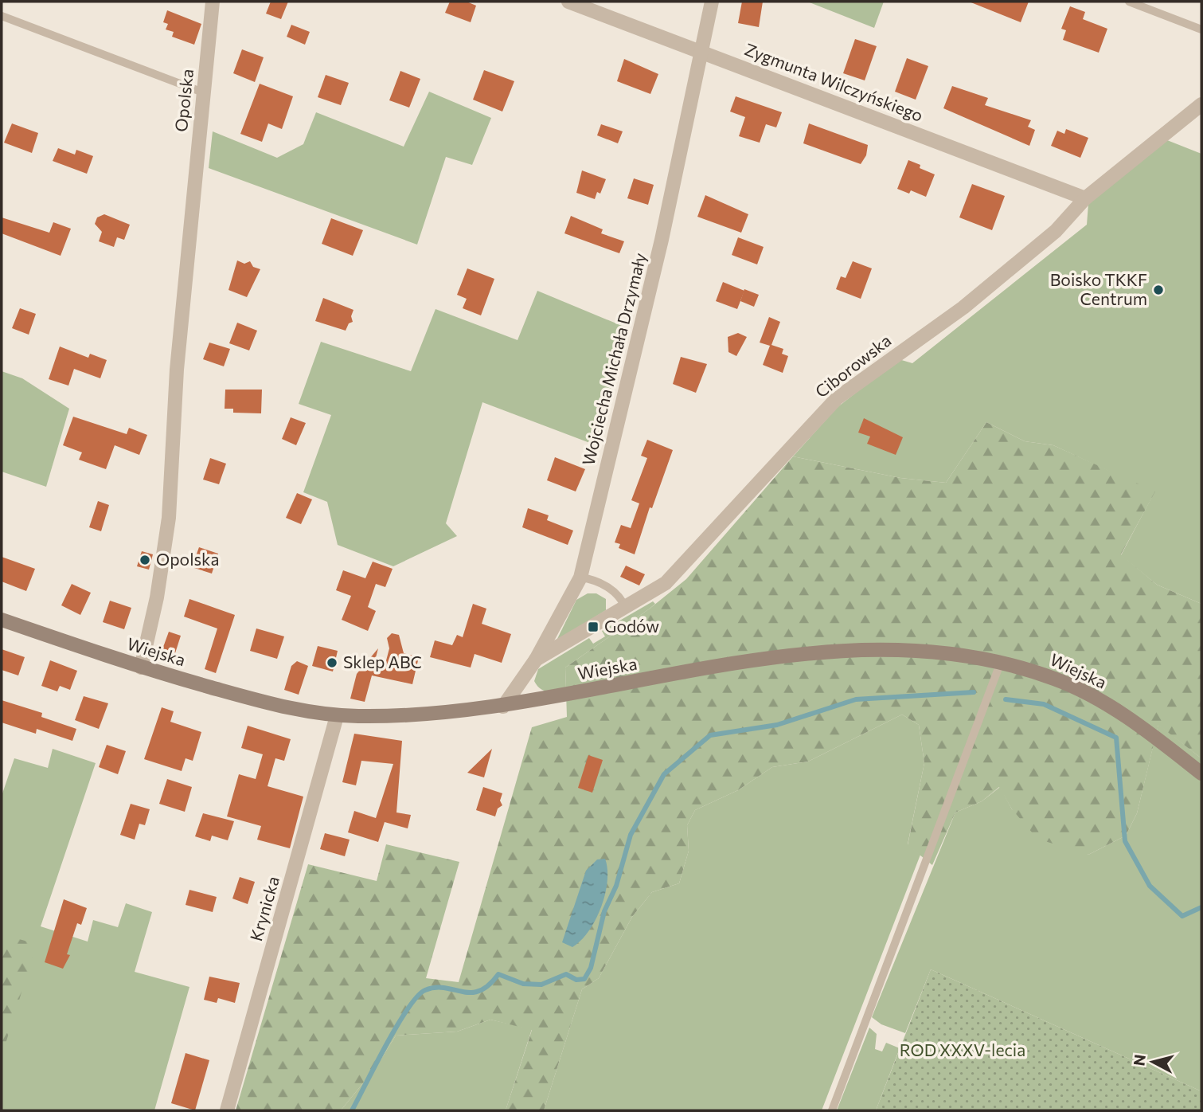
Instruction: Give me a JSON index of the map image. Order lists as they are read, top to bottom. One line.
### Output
{"streets":{"street":["Zygmunta Wilczyńskiego","Opolska","Wojciecha Michała Drzymały","Ciborowska","Wiejska","Krynicka"]},"crossings":[["Zygmunta Wilczyńskiego","Wojciecha Michała Drzymały"],["Zygmunta Wilczyńskiego","Ciborowska"],["Opolska","Wiejska"],["Wojciecha Michała Drzymały","Ciborowska"],["Wojciecha Michała Drzymały","Wiejska"],["Wiejska","Krynicka"]],"parks":["ROD XXXV-lecia"],"places":{"other":["Boisko TKKF Centrum","Opolska","Sklep ABC"],"transit":["Godów"]},"north":"left"}
